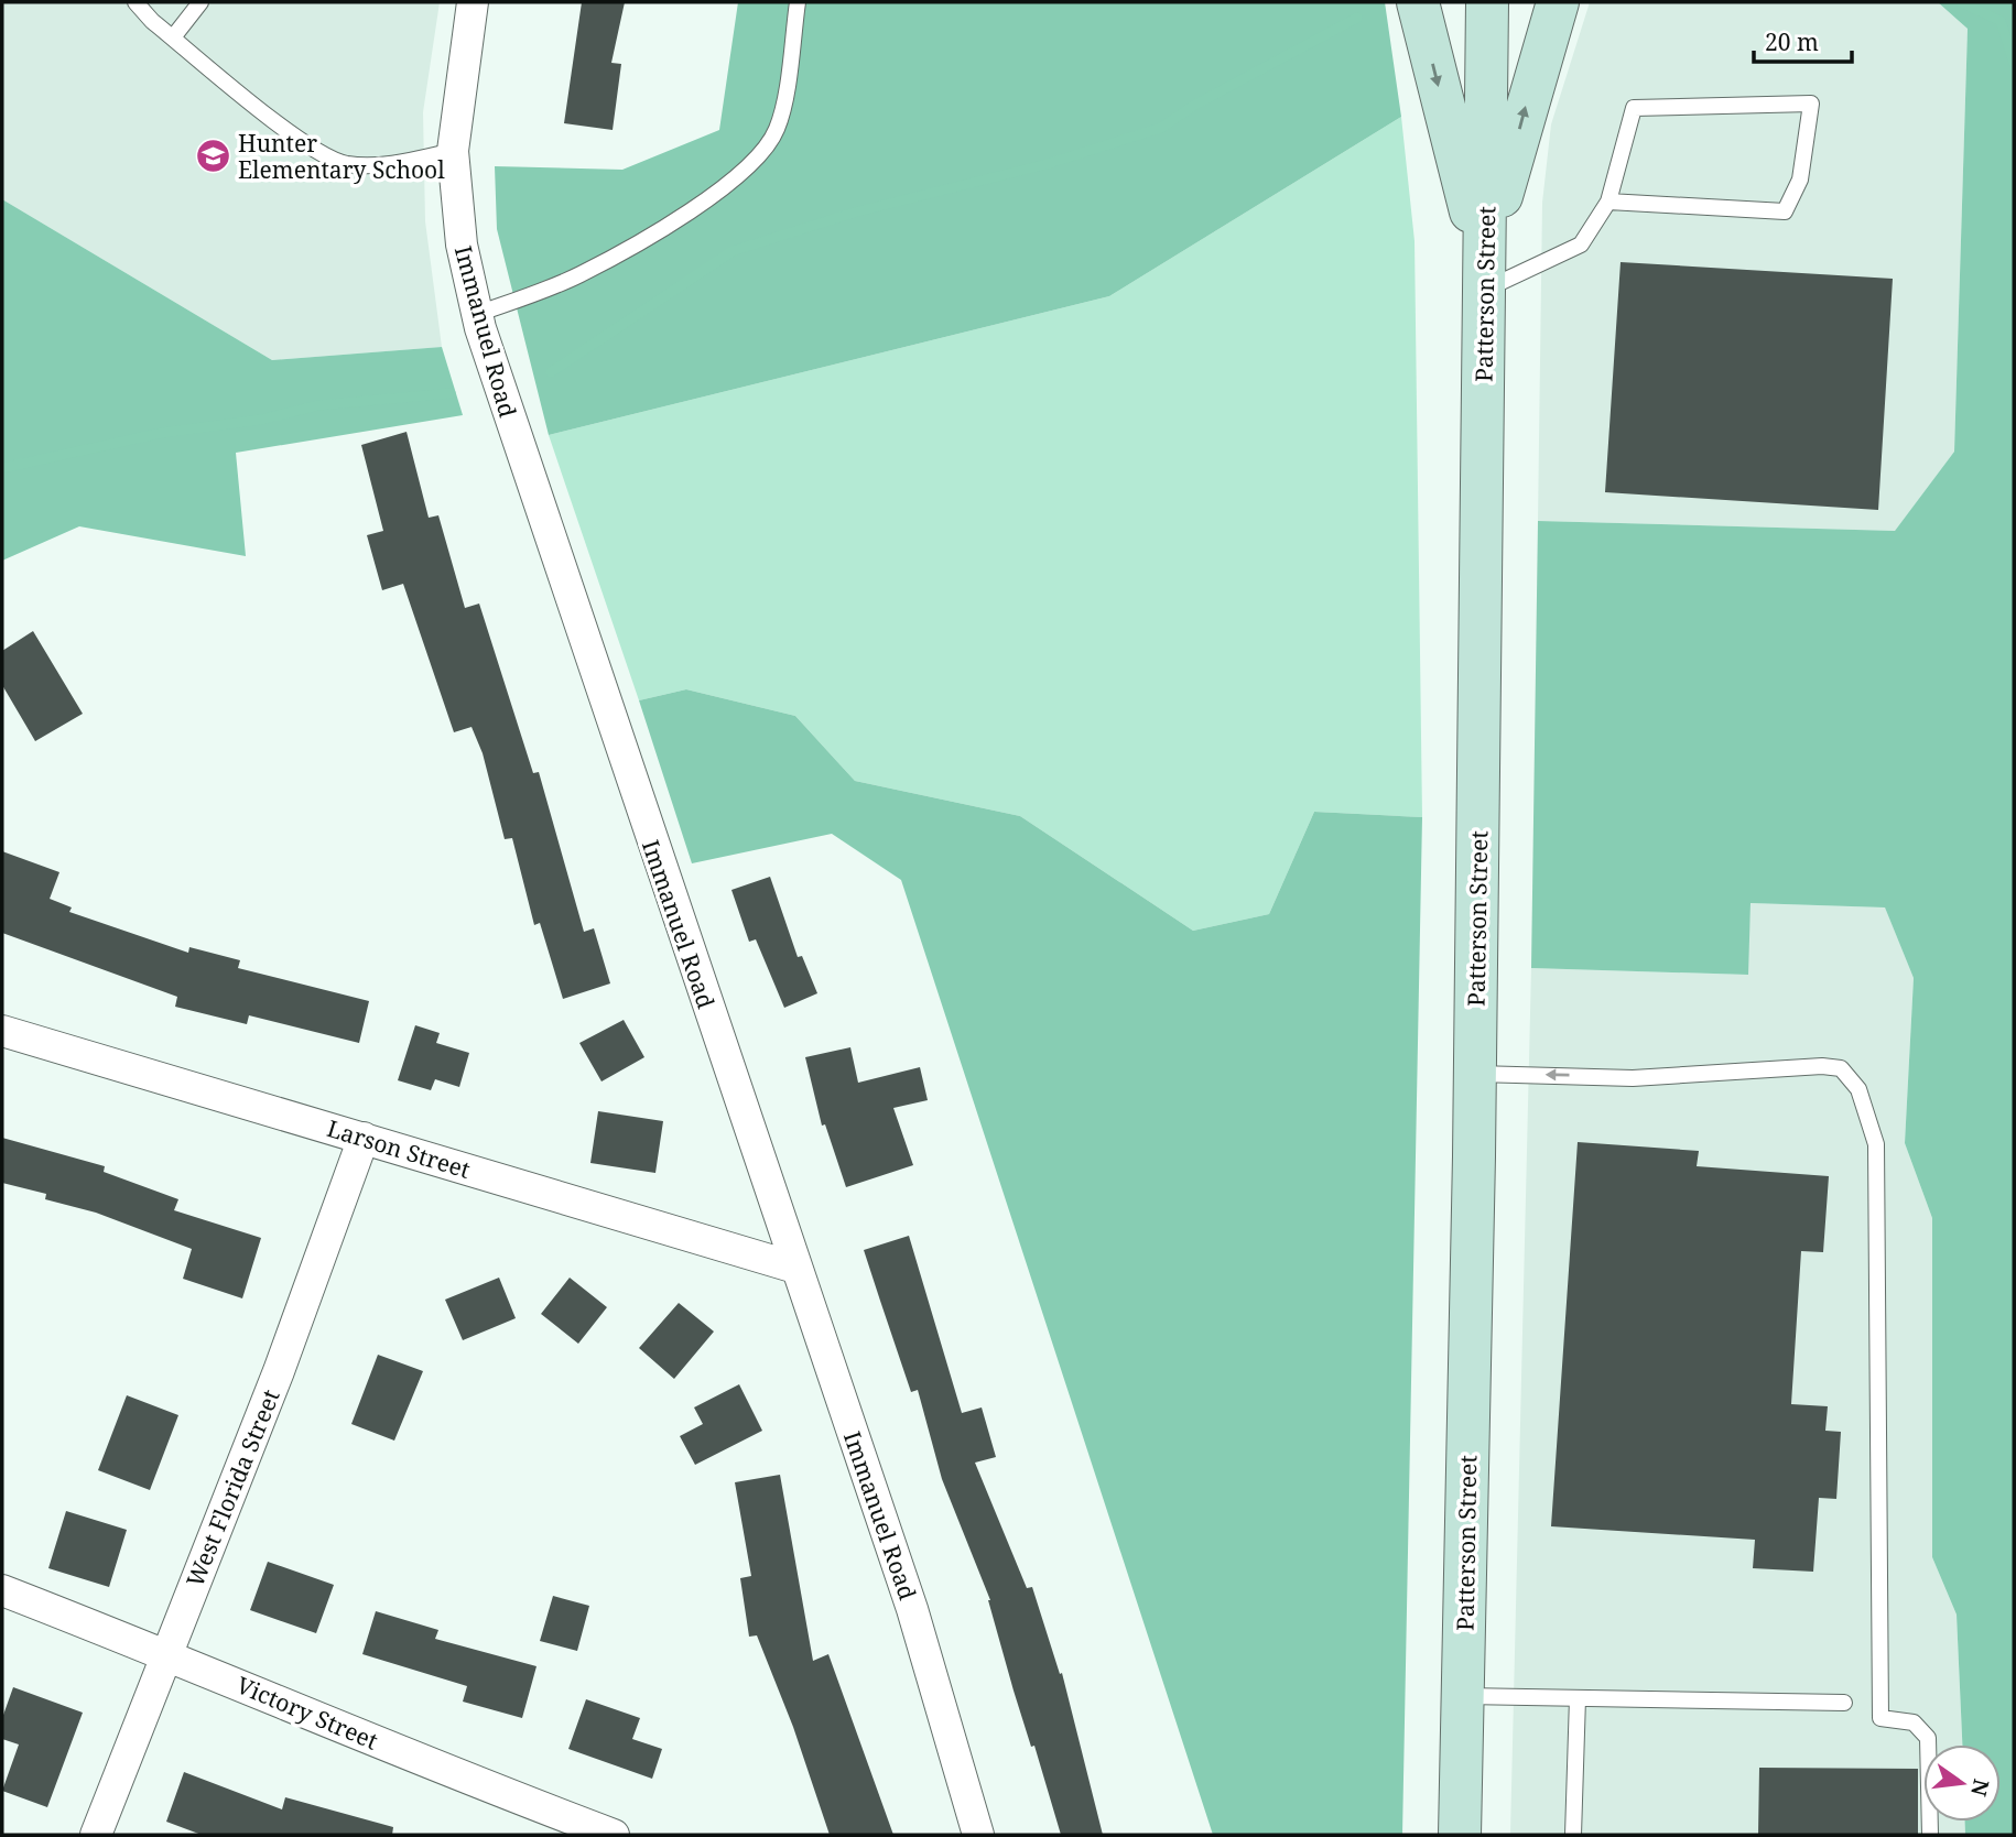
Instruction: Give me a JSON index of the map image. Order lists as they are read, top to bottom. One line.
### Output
{"streets":{"main road":["Patterson Street"],"street":["Immanuel Road","Larson Street","West Florida Street","Victory Street"]},"crossings":[["Immanuel Road","Larson Street"],["Larson Street","West Florida Street"],["West Florida Street","Victory Street"]],"places":{"school or university":["Hunter Elementary School"]},"scale_bar":"20 m","north":"right"}
